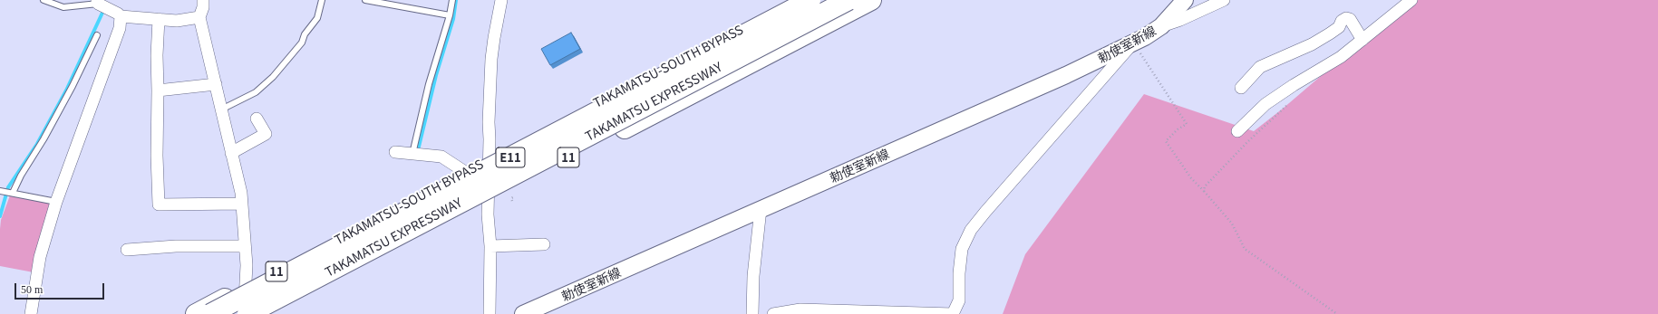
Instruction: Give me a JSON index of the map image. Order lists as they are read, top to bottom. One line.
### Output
{"streets":{"highway":["TAKAMATSU-SOUTH BYPASS","TAKAMATSU EXPRESSWAY","E11","11"],"main road":["勅使室新線"]},"scale_bar":"50 m"}
